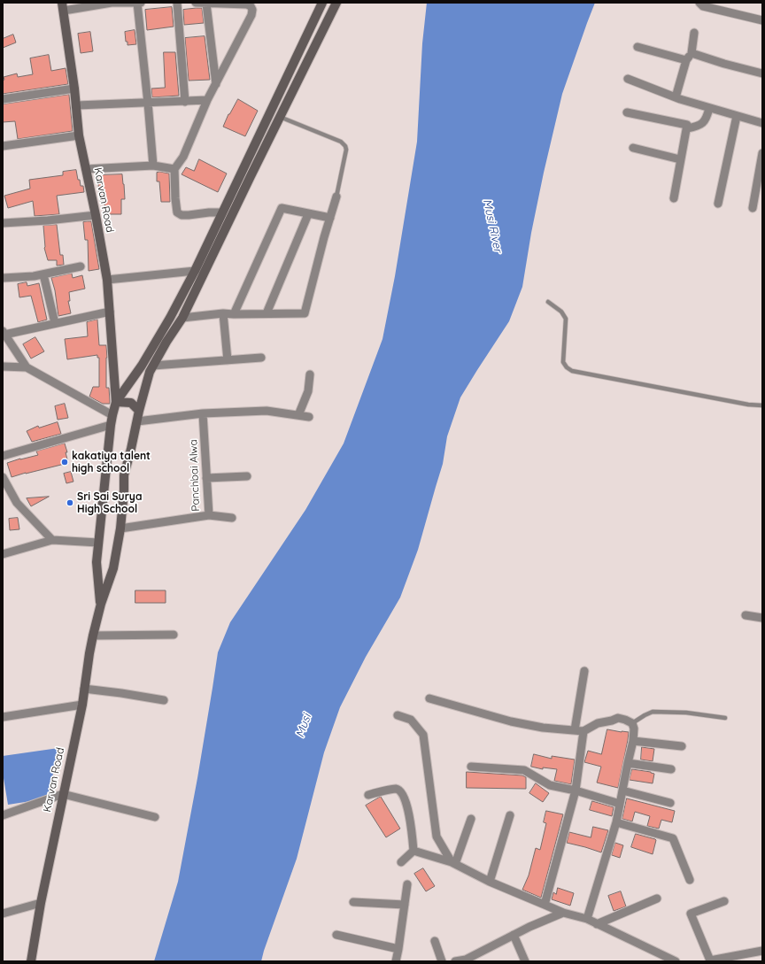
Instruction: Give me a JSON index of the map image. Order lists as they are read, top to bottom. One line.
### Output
{"streets":{"street":["Karvan Road","Panchbai Alwa"]},"crossings":[["Karvan Road","Panchbai Alwa"]],"water":["Musi River","Musi"],"places":["kakatiya talent high school","Sri Sai Surya High School"]}
